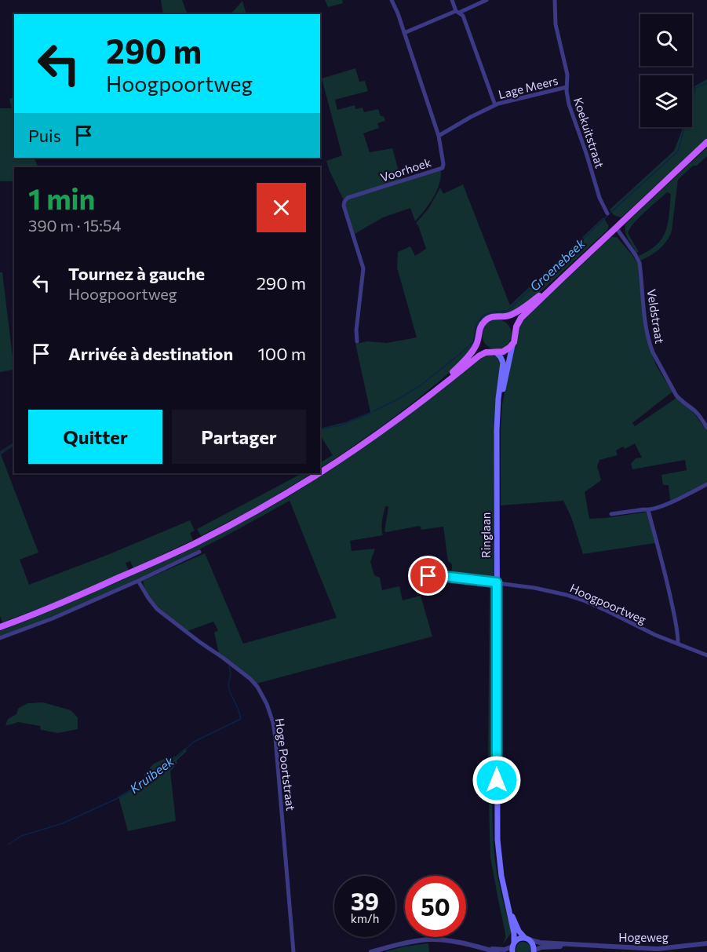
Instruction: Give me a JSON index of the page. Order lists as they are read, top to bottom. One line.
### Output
{"streets":{"main road":["Ringlaan"],"street":["Lage Meers","Koekuitstraat","Voorhoek","Veldstraat","Hoogpoortweg","Hoge Poortstraat","Hogeweg"]},"crossings":[["Lage Meers","Koekuitstraat"],["Lage Meers","Voorhoek"],["Ringlaan","Hoogpoortweg"],["Ringlaan","Hogeweg"]],"water":["Groenebeek","Kruibeek"],"page":{"turn":["290 m","Hoogpoortweg"],"then":"Puis","heading":["1 min","390 m · 15:54"],"list":[{"name":"Tournez à gauche","note":"Hoogpoortweg","value":"290 m"},{"name":"Arrivée à destination","value":"100 m"}],"buttons":["Quitter","Partager"],"speed":"39 km/h","limit":"50"}}
